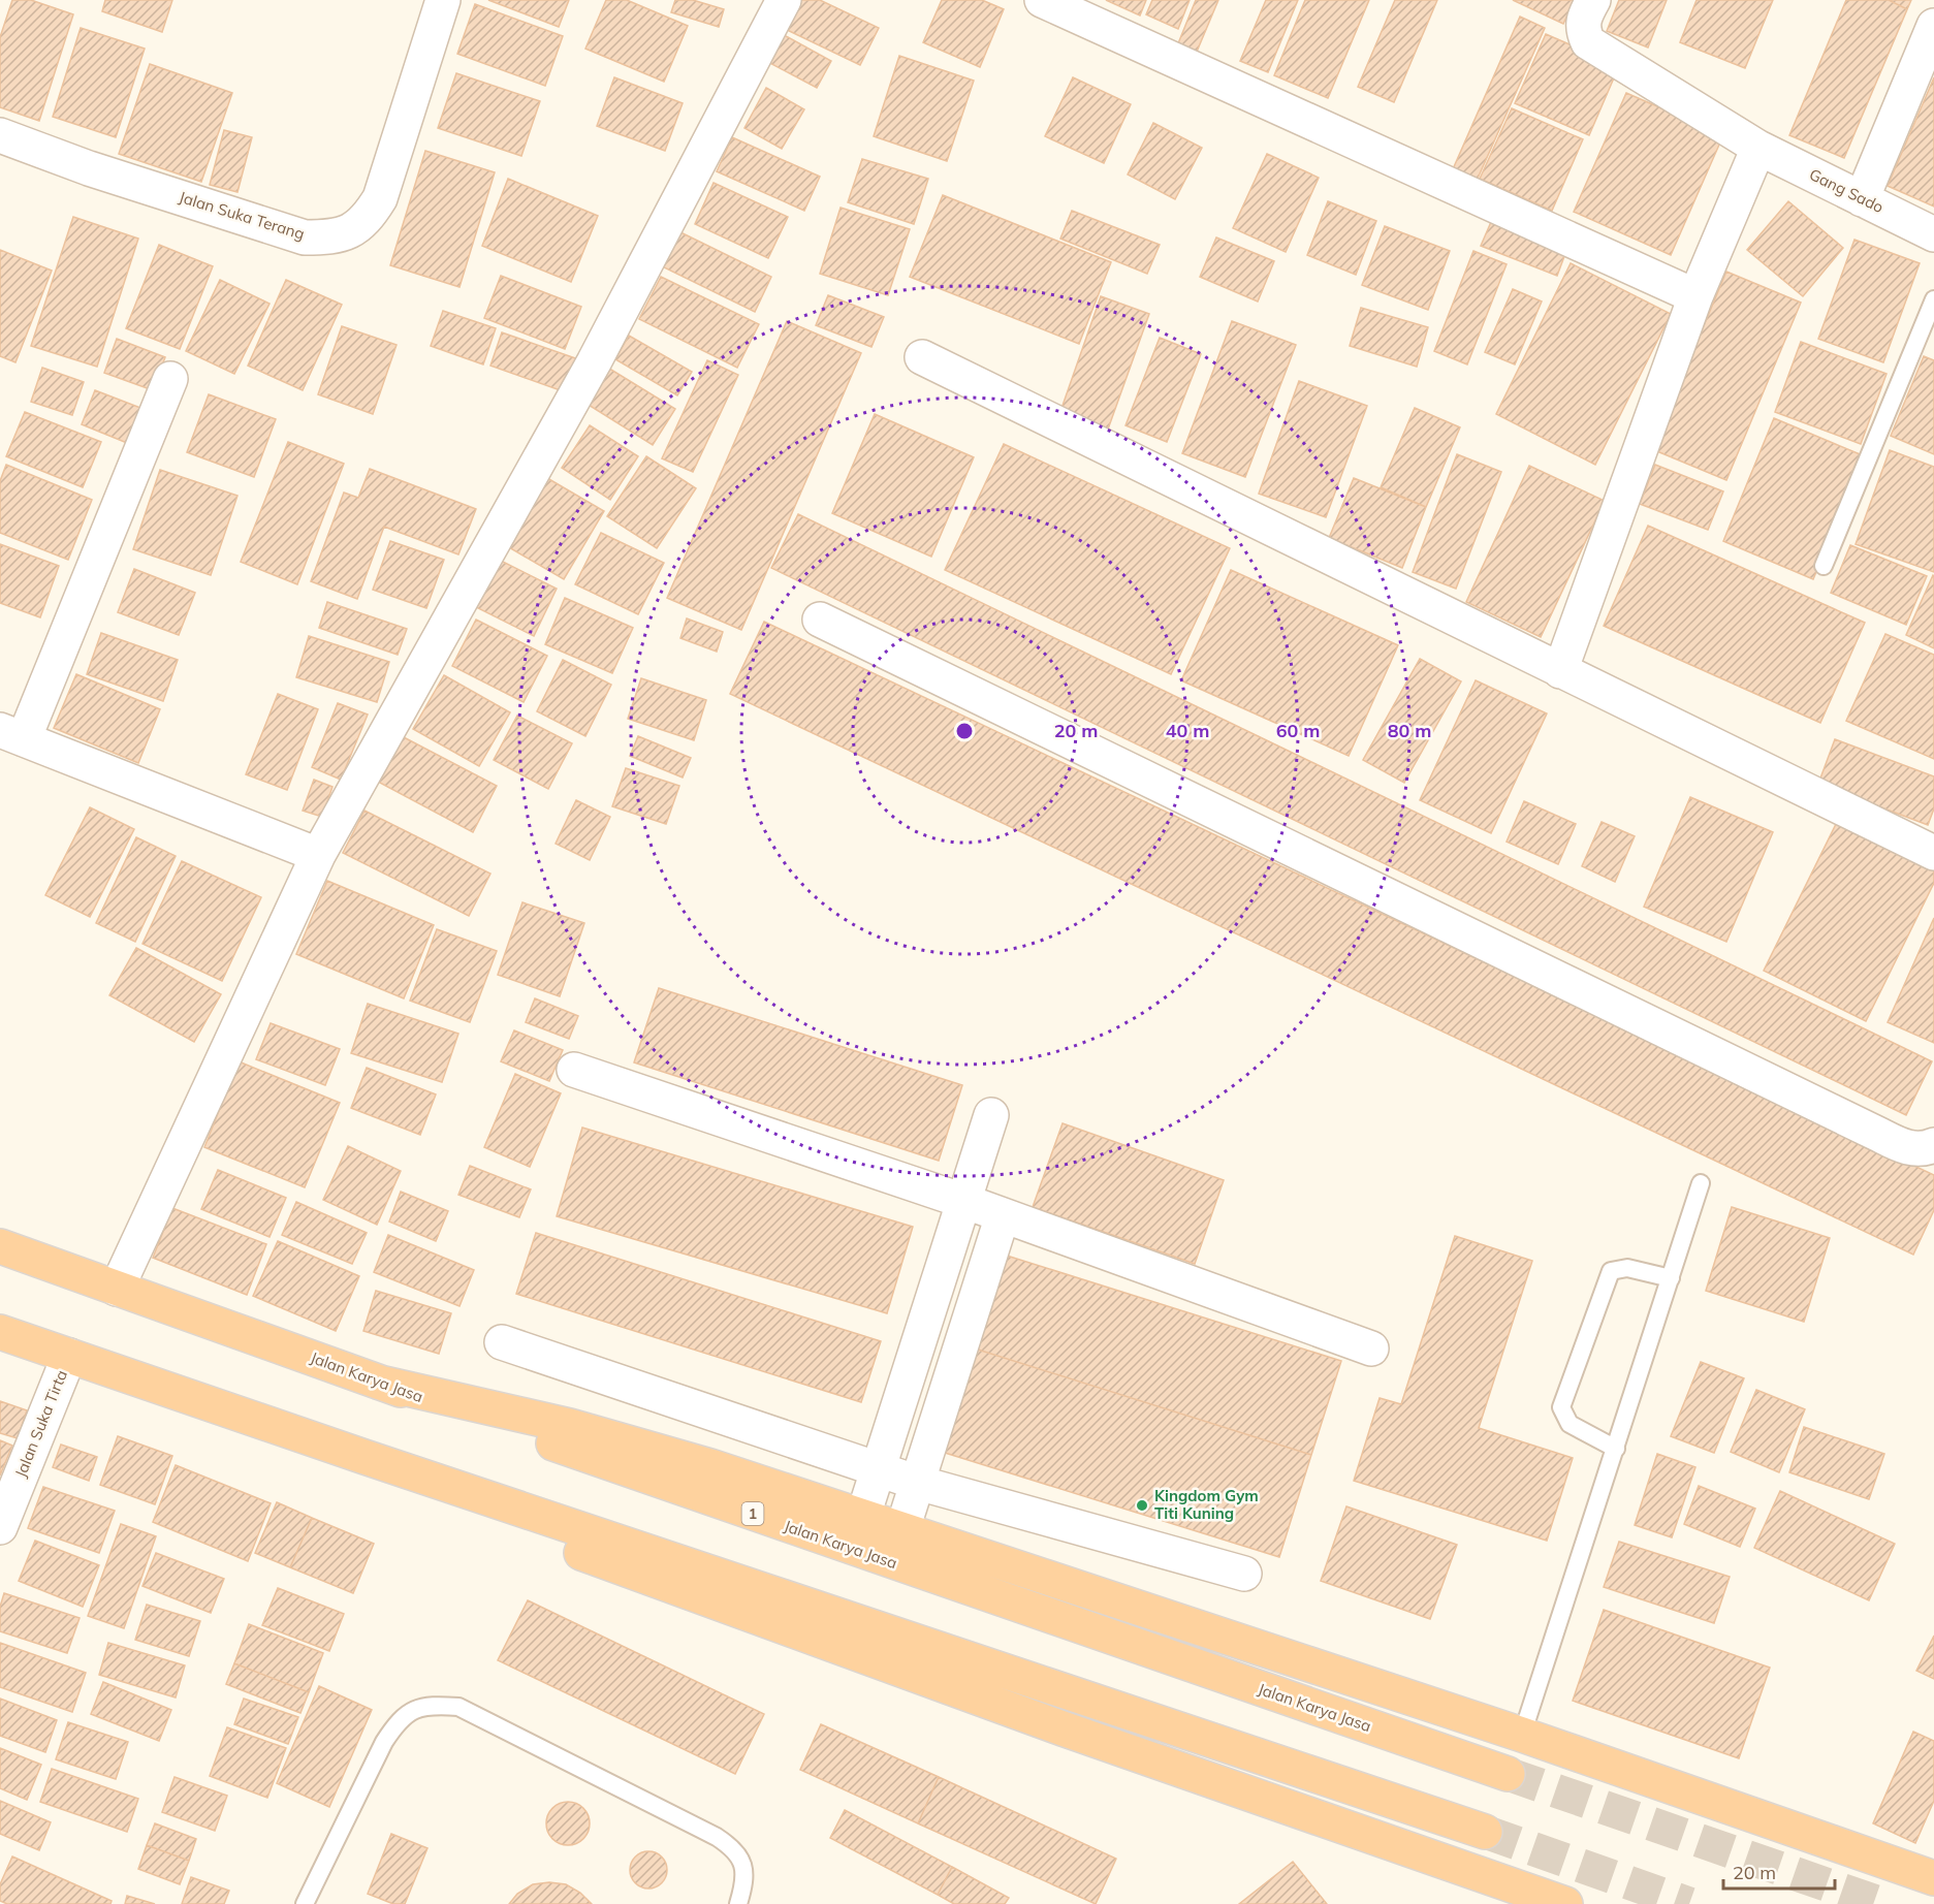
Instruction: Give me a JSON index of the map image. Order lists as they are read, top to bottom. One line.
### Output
{"streets":{"highway":["Jalan Karya Jasa","1"],"street":["Gang Sado","Jalan Suka Terang","Jalan Suka Tirta"]},"places":["Kingdom Gym Titi Kuning"],"scale_bar":"20 m","rings":["20 m","40 m","60 m","80 m"]}
